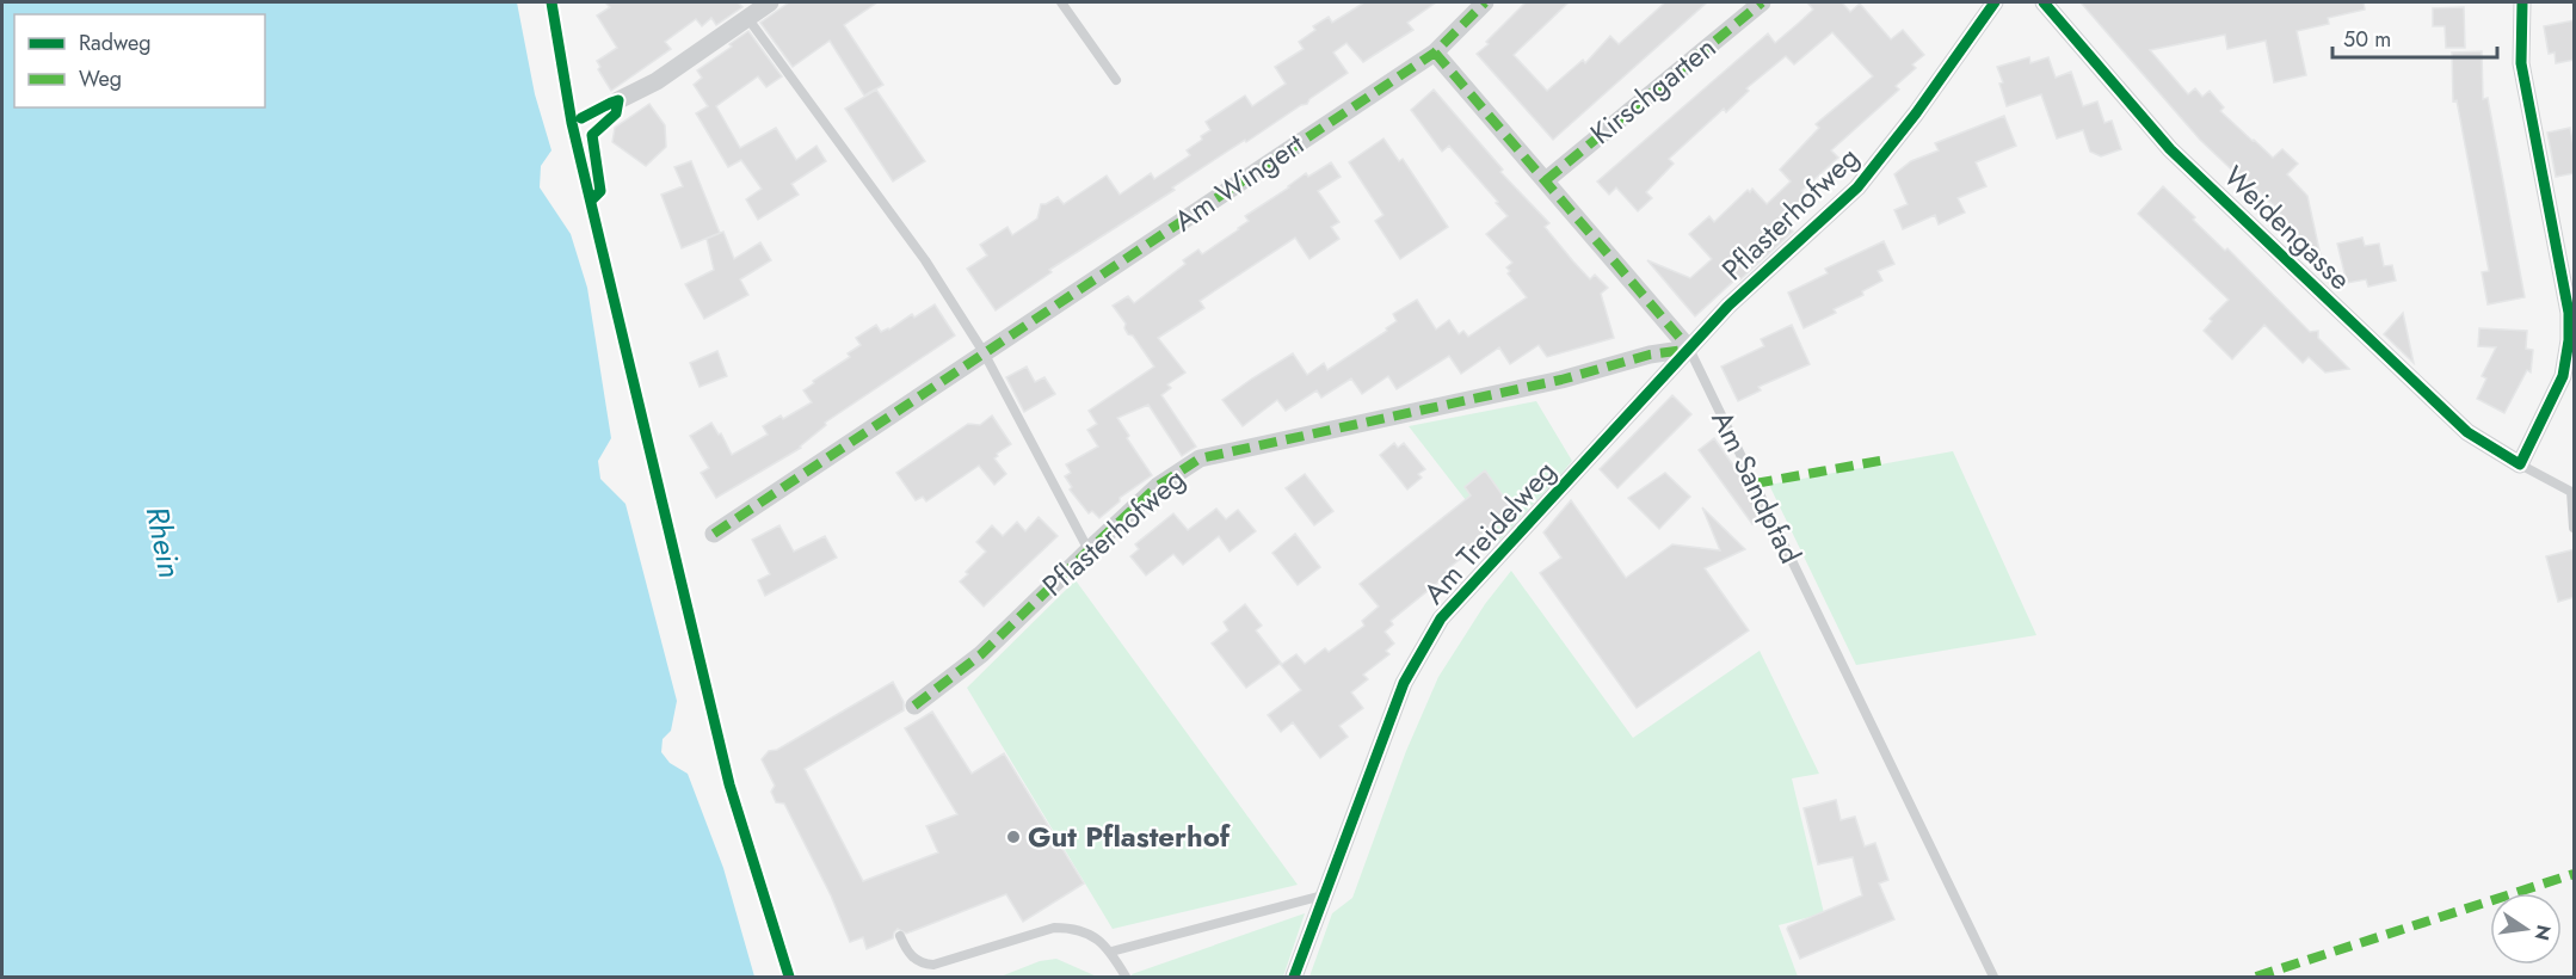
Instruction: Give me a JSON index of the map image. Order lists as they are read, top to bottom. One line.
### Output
{"streets":{"street":["Kirschgarten","Am Wingert","Pflasterhofweg","Weidengasse","Am Sandpfad","Am Treidelweg"]},"crossings":[["Kirschgarten","Am Sandpfad"],["Am Wingert","Am Sandpfad"],["Pflasterhofweg","Am Sandpfad"],["Pflasterhofweg","Am Treidelweg"],["Am Sandpfad","Am Treidelweg"]],"water":["Rhein"],"places":["Gut Pflasterhof"],"legend":["Radweg","Weg"],"scale_bar":"50 m","north":"right"}
